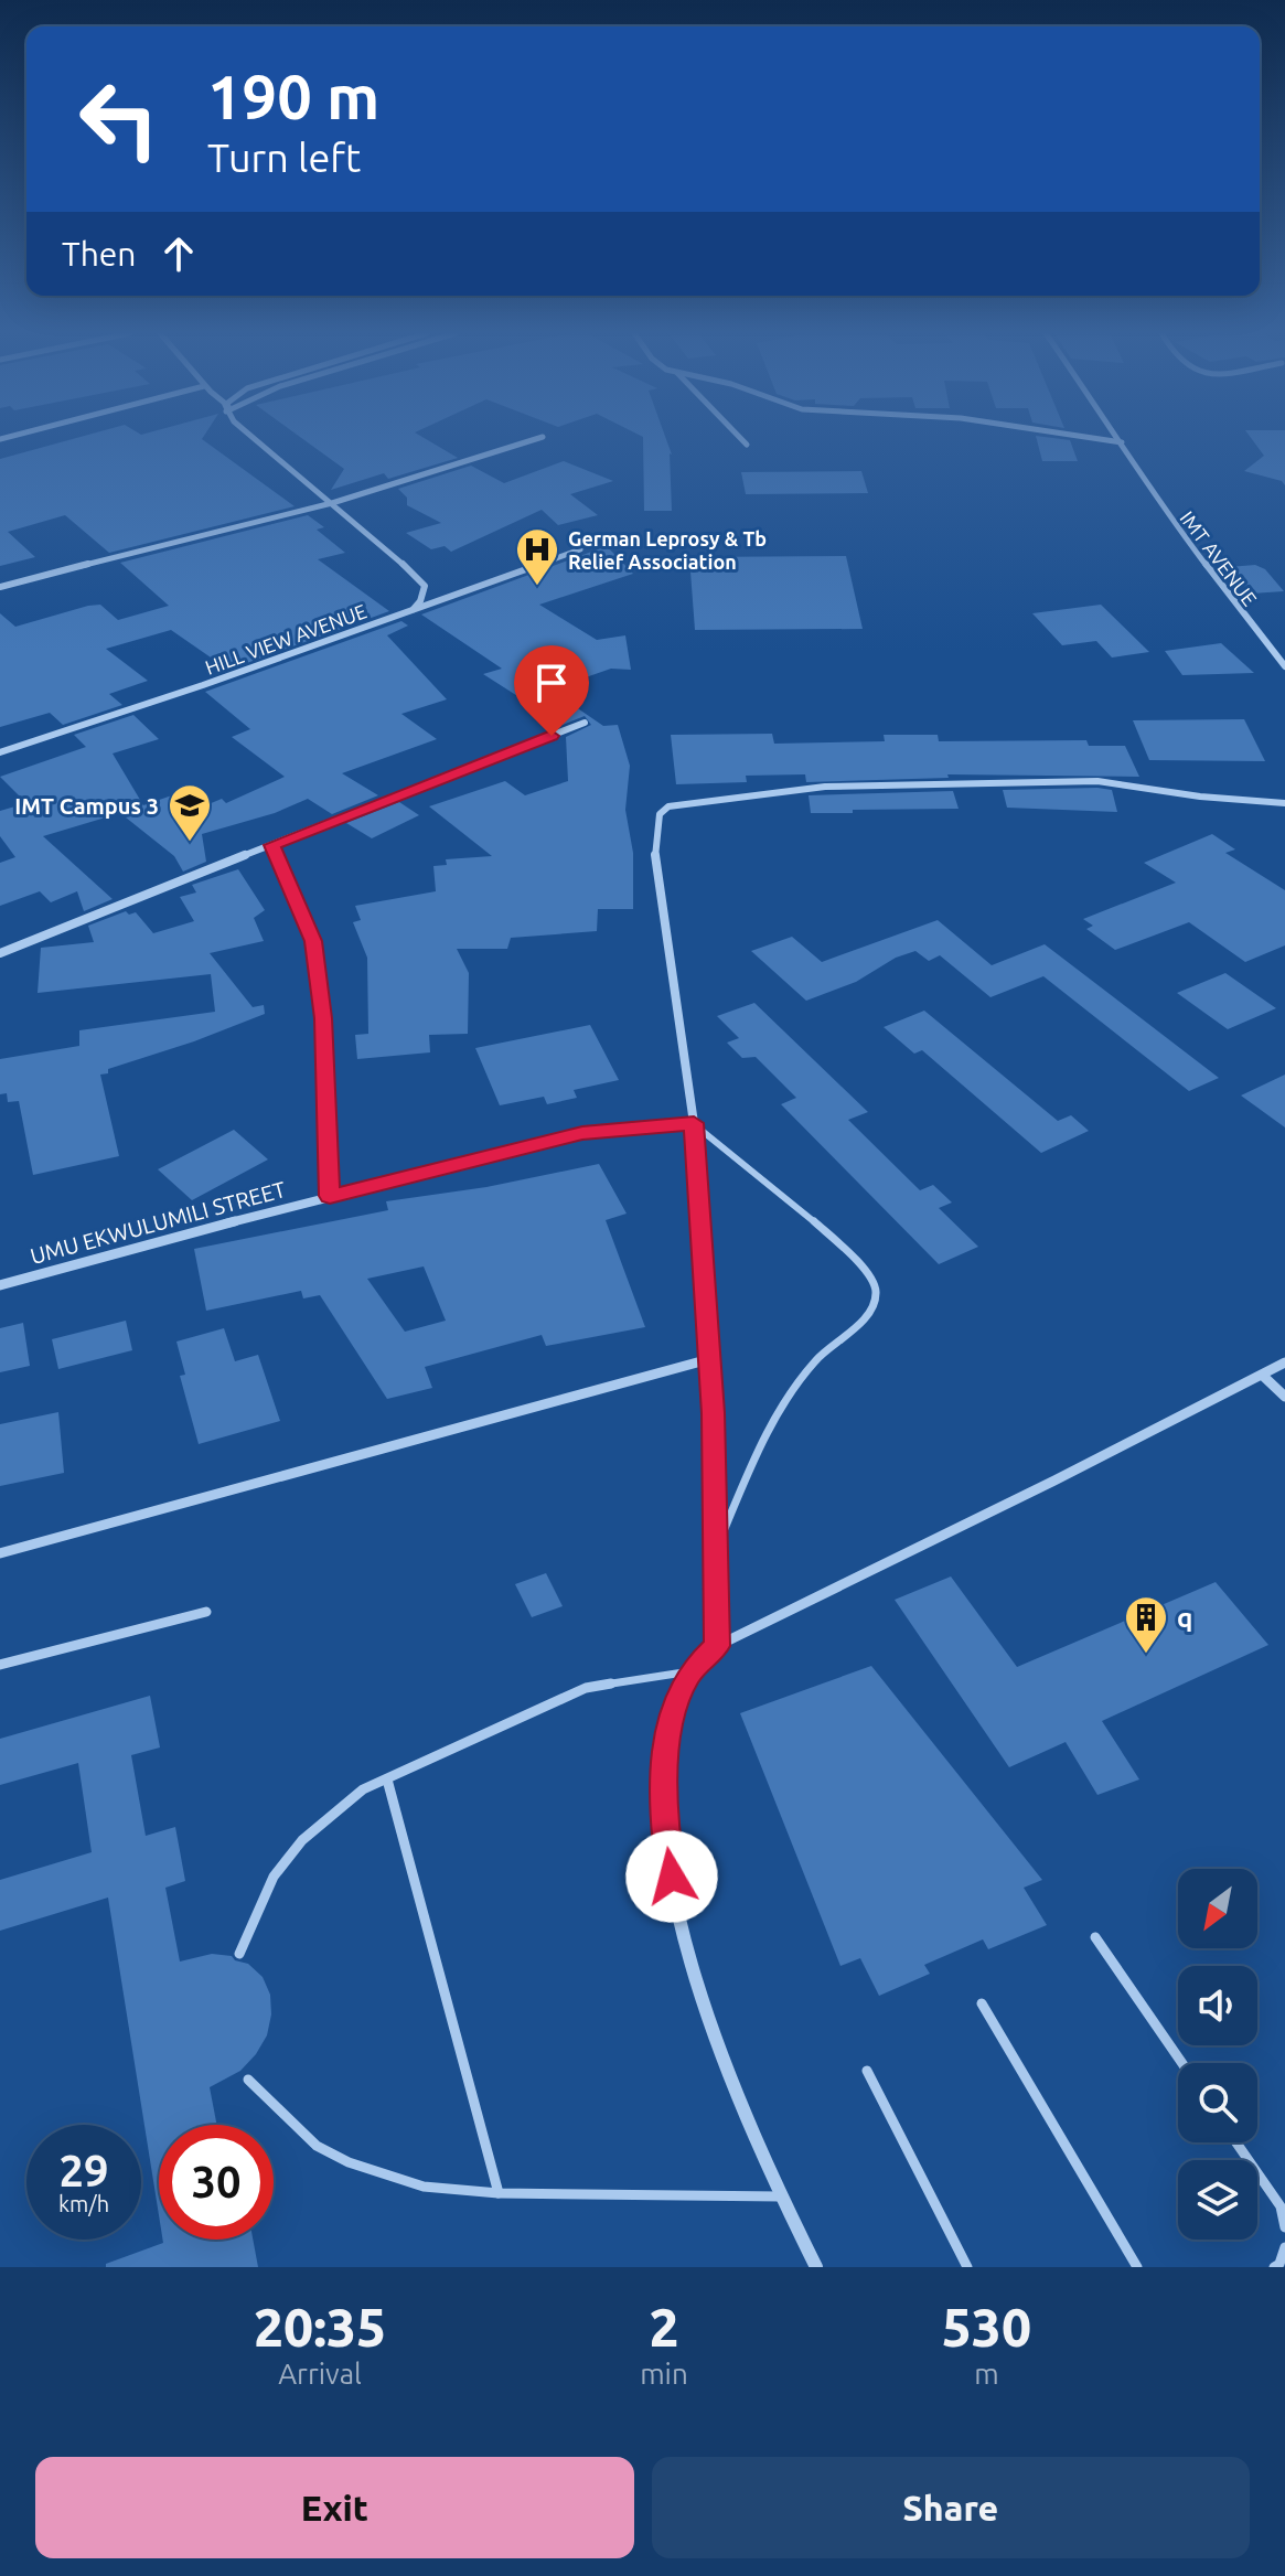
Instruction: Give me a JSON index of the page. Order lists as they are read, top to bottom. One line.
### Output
{"streets":{"street":["IMT AVENUE","HILL VIEW AVENUE","UMU EKWULUMILI STREET"]},"places":{"hospital":["German Leprosy & Tb Relief Association"],"school or university":["IMT Campus 3"],"building":["q"]},"north":"bottom left","page":{"turn":["190 m","Turn left"],"then":"Then","speed":"29 km/h","limit":"30","eta":["20:35","Arrival","2","min","530","m"],"buttons":["Exit","Share"]}}
